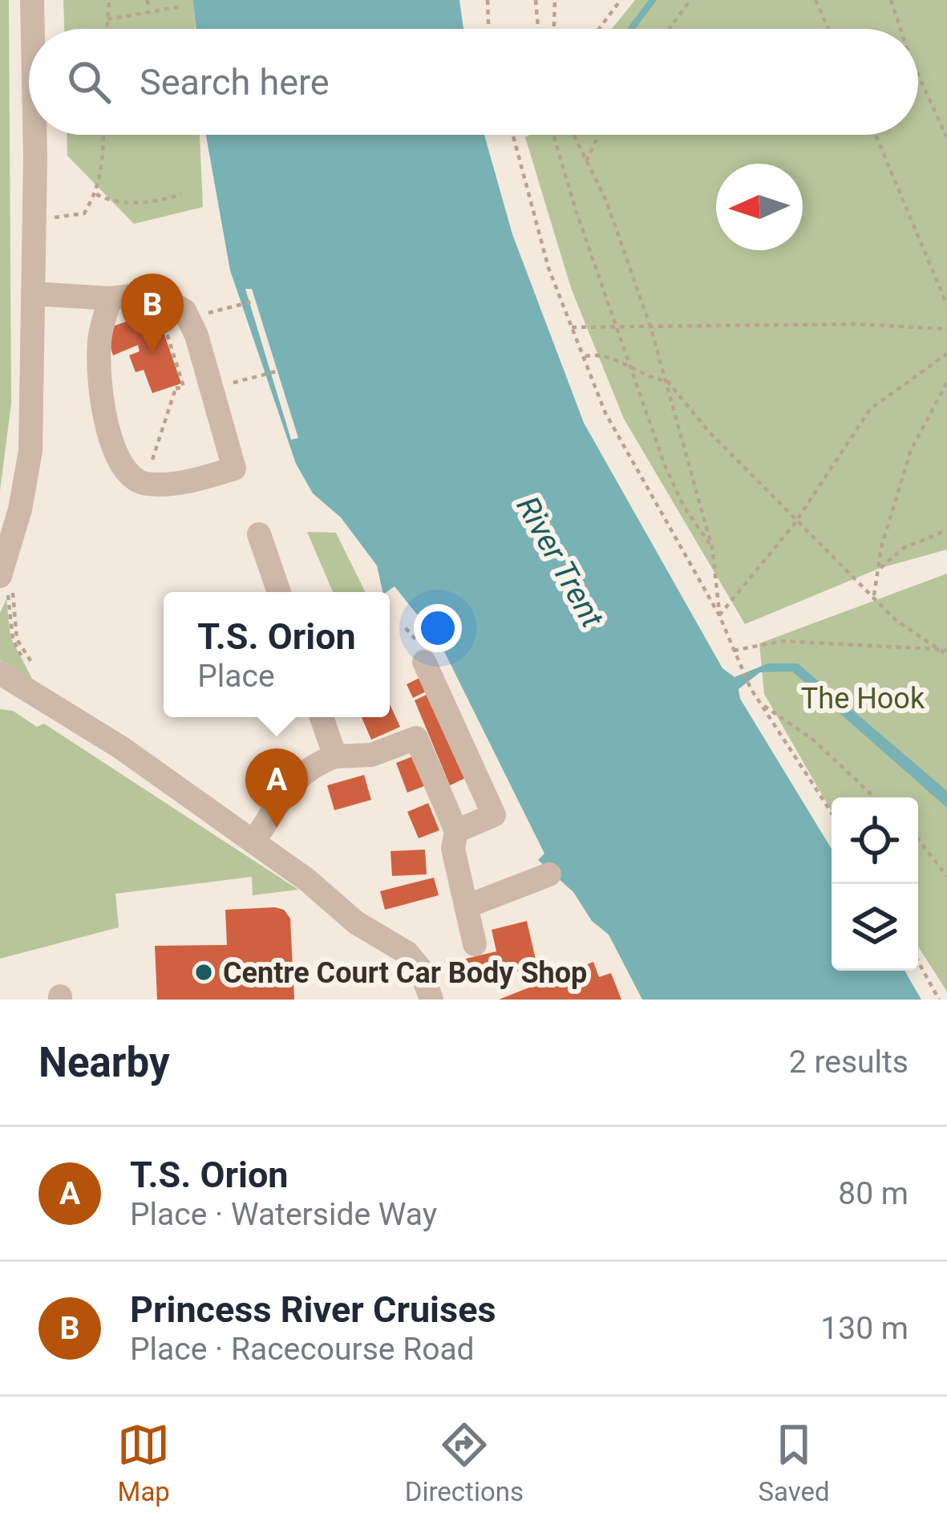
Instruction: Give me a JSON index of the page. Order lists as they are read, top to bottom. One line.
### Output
{"water":["River Trent"],"parks":["The Hook"],"places":["Centre Court Car Body Shop"],"north":"left","page":{"search":"Search here","pins":["B","A"],"popup":["T.S. Orion","Place"],"heading":["Nearby","2 results"],"list":[{"mark":"A","name":"T.S. Orion","note":"Place · Waterside Way","value":"80 m"},{"mark":"B","name":"Princess River Cruises","note":"Place · Racecourse Road","value":"130 m"}],"nav":["Map","Directions","Saved"]}}
